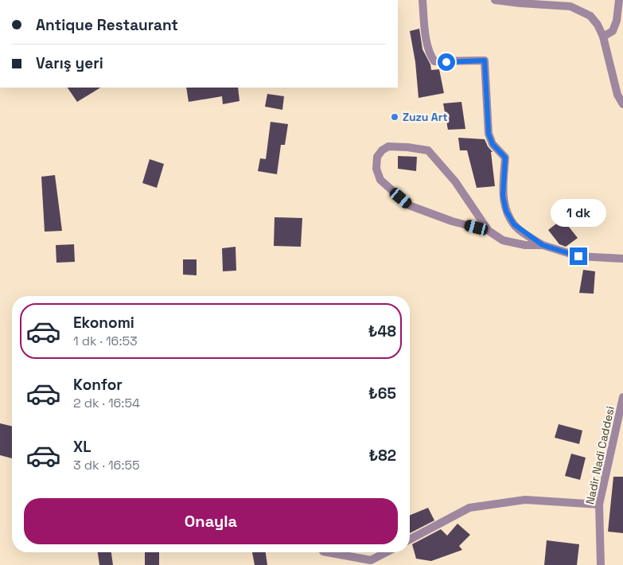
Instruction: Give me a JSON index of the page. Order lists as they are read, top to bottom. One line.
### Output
{"streets":{"street":["Nadir Nadi Caddesi"]},"places":["Zuzu Art"],"page":{"banner":["Antique Restaurant","Varış yeri"],"bubble":"1 dk","list":[{"name":"Ekonomi","note":"1 dk · 16:53","value":"₺48"},{"name":"Konfor","note":"2 dk · 16:54","value":"₺65"},{"name":"XL","note":"3 dk · 16:55","value":"₺82"}],"buttons":"Onayla"}}
